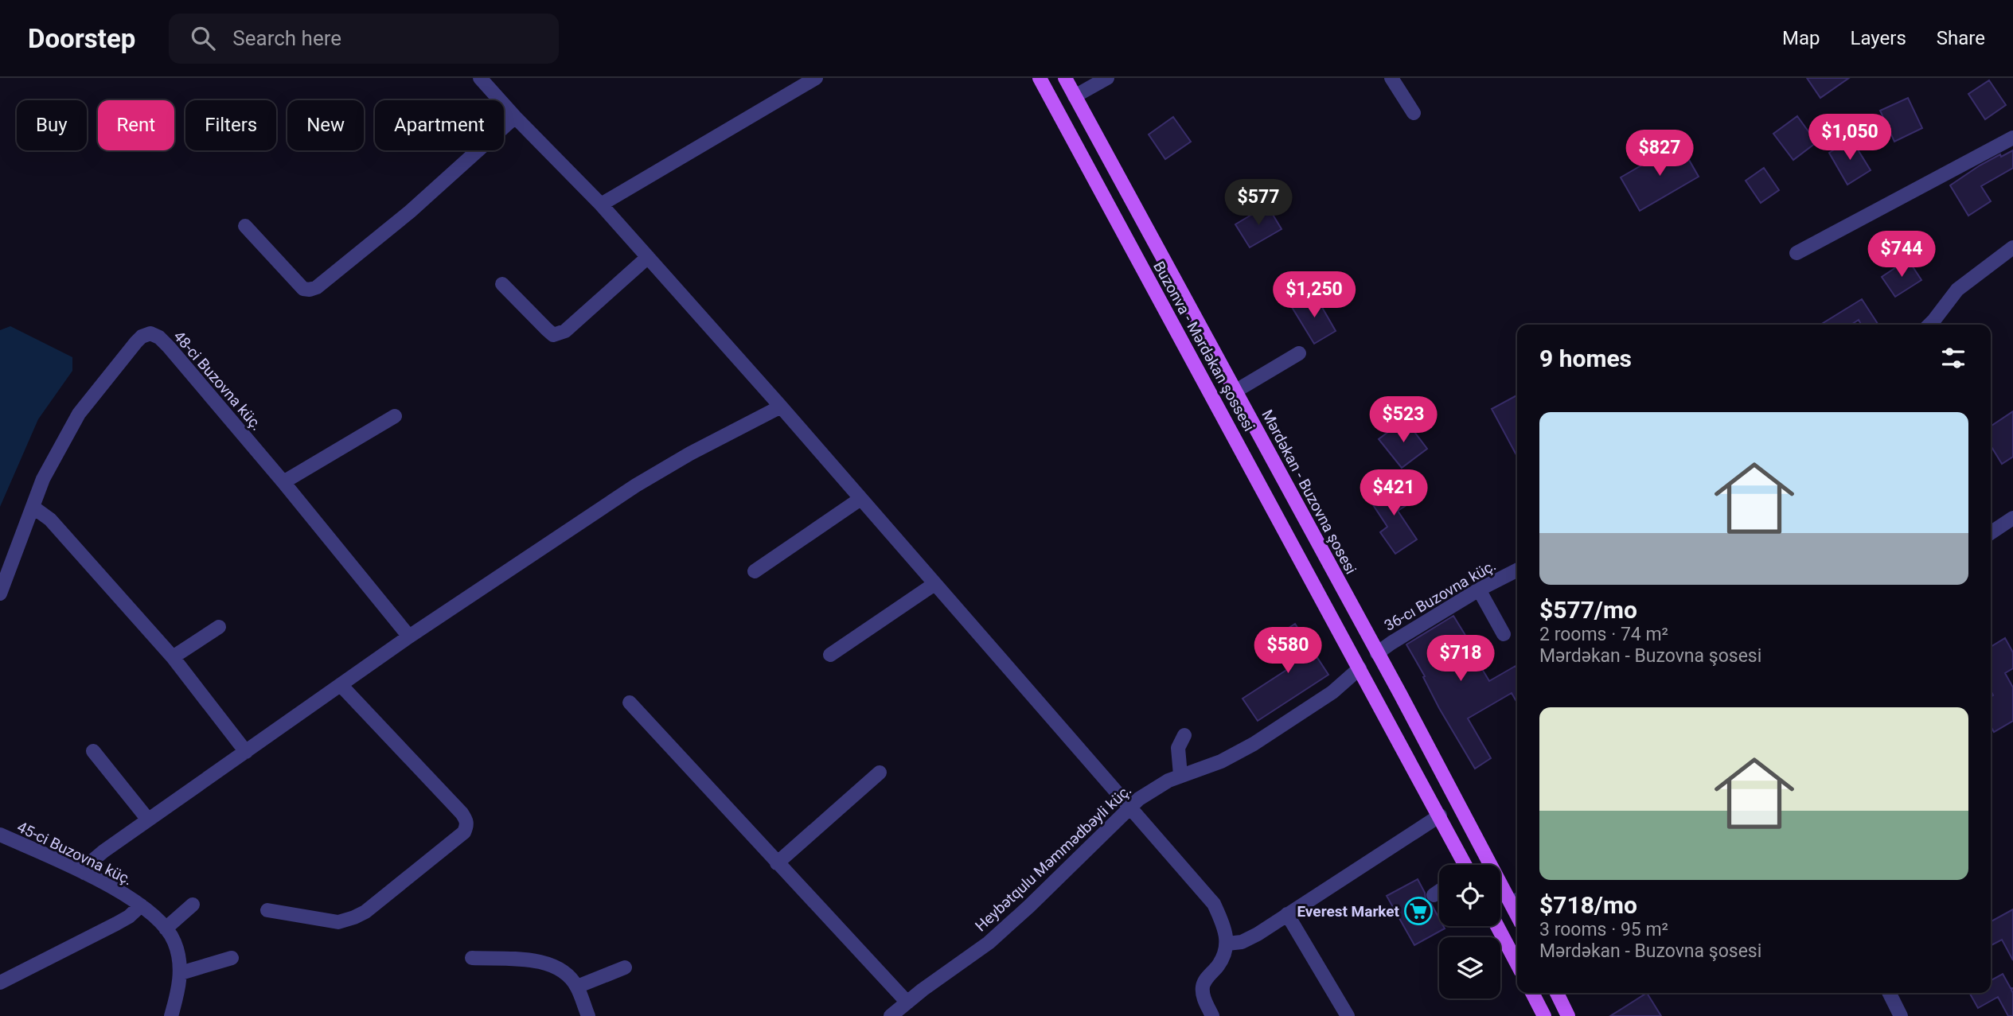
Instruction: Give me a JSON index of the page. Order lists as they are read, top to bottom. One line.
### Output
{"streets":{"main road":["Buzonva - Mərdəkan şossesi","Mərdəkan - Buzovna şosesi"],"street":["48-ci Buzovna küç.","36-cı Buzovna küç.","45-ci Buzovna küç.","Heybətqulu Məmmədbəyli küç."]},"crossings":[["Buzonva - Mərdəkan şossesi","Heybətqulu Məmmədbəyli küç."],["Mərdəkan - Buzovna şosesi","36-cı Buzovna küç."]],"places":{"supermarket":["Everest Market"]},"page":{"header":"Doorstep","search":"Search here","nav":["Map","Layers","Share"],"chip":["Buy","Rent","Filters","New","Apartment"],"price":["$1,050","$827","$577","$744","$1,250","$523","$421","$580","$718"],"heading":"9 homes","list":[{"name":"$577/mo","note":"2 rooms · 74 m² · Mərdəkan - Buzovna şosesi"},{"name":"$718/mo","note":"3 rooms · 95 m² · Mərdəkan - Buzovna şosesi"}]}}
